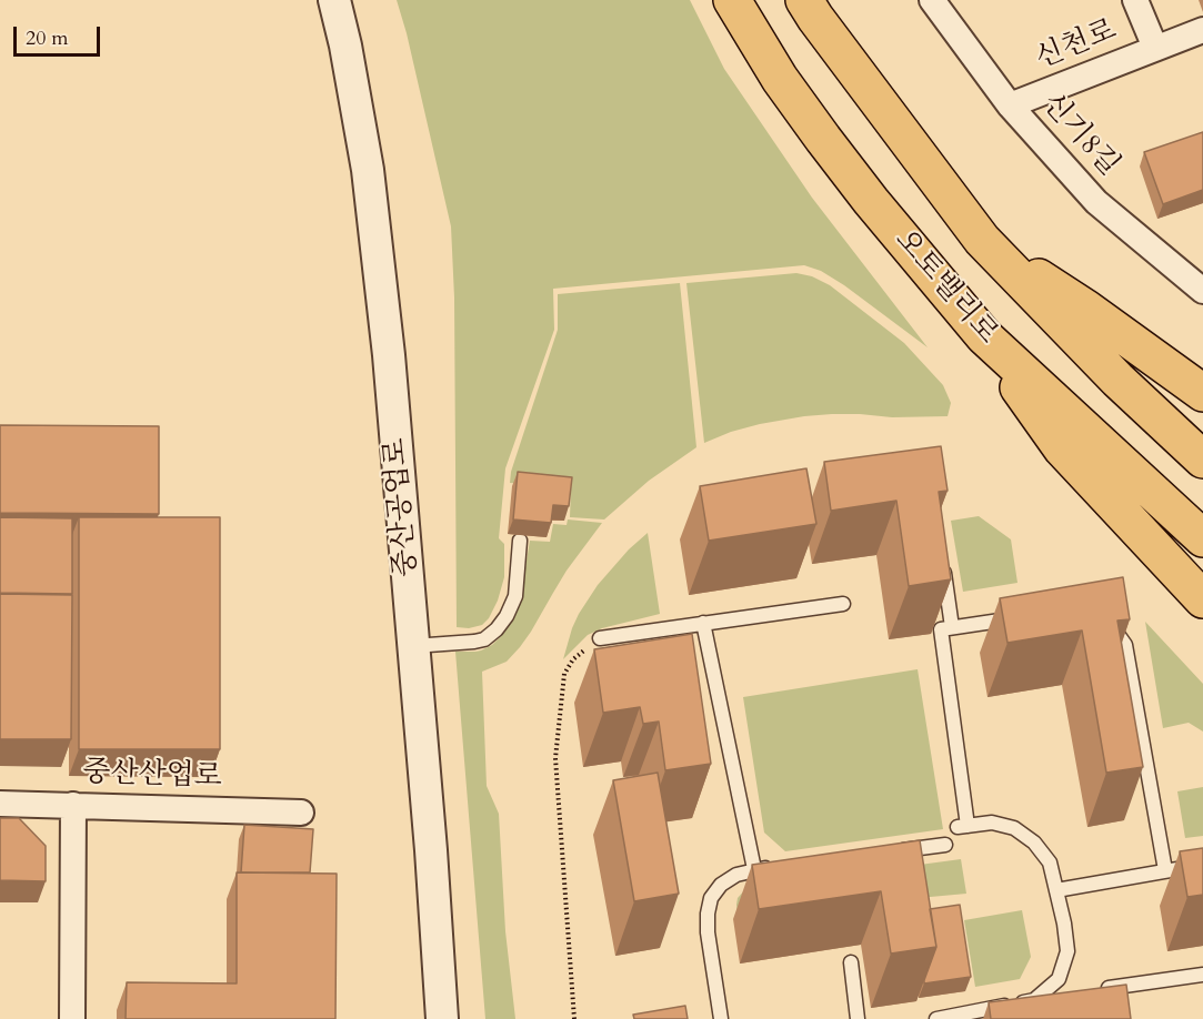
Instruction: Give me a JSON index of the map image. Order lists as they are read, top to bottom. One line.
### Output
{"streets":{"highway":["오토밸리로"],"street":["신천로","신기8길","중산공업로","중산산업로"]},"crossings":[["신천로","신기8길"]],"scale_bar":"20 m"}
